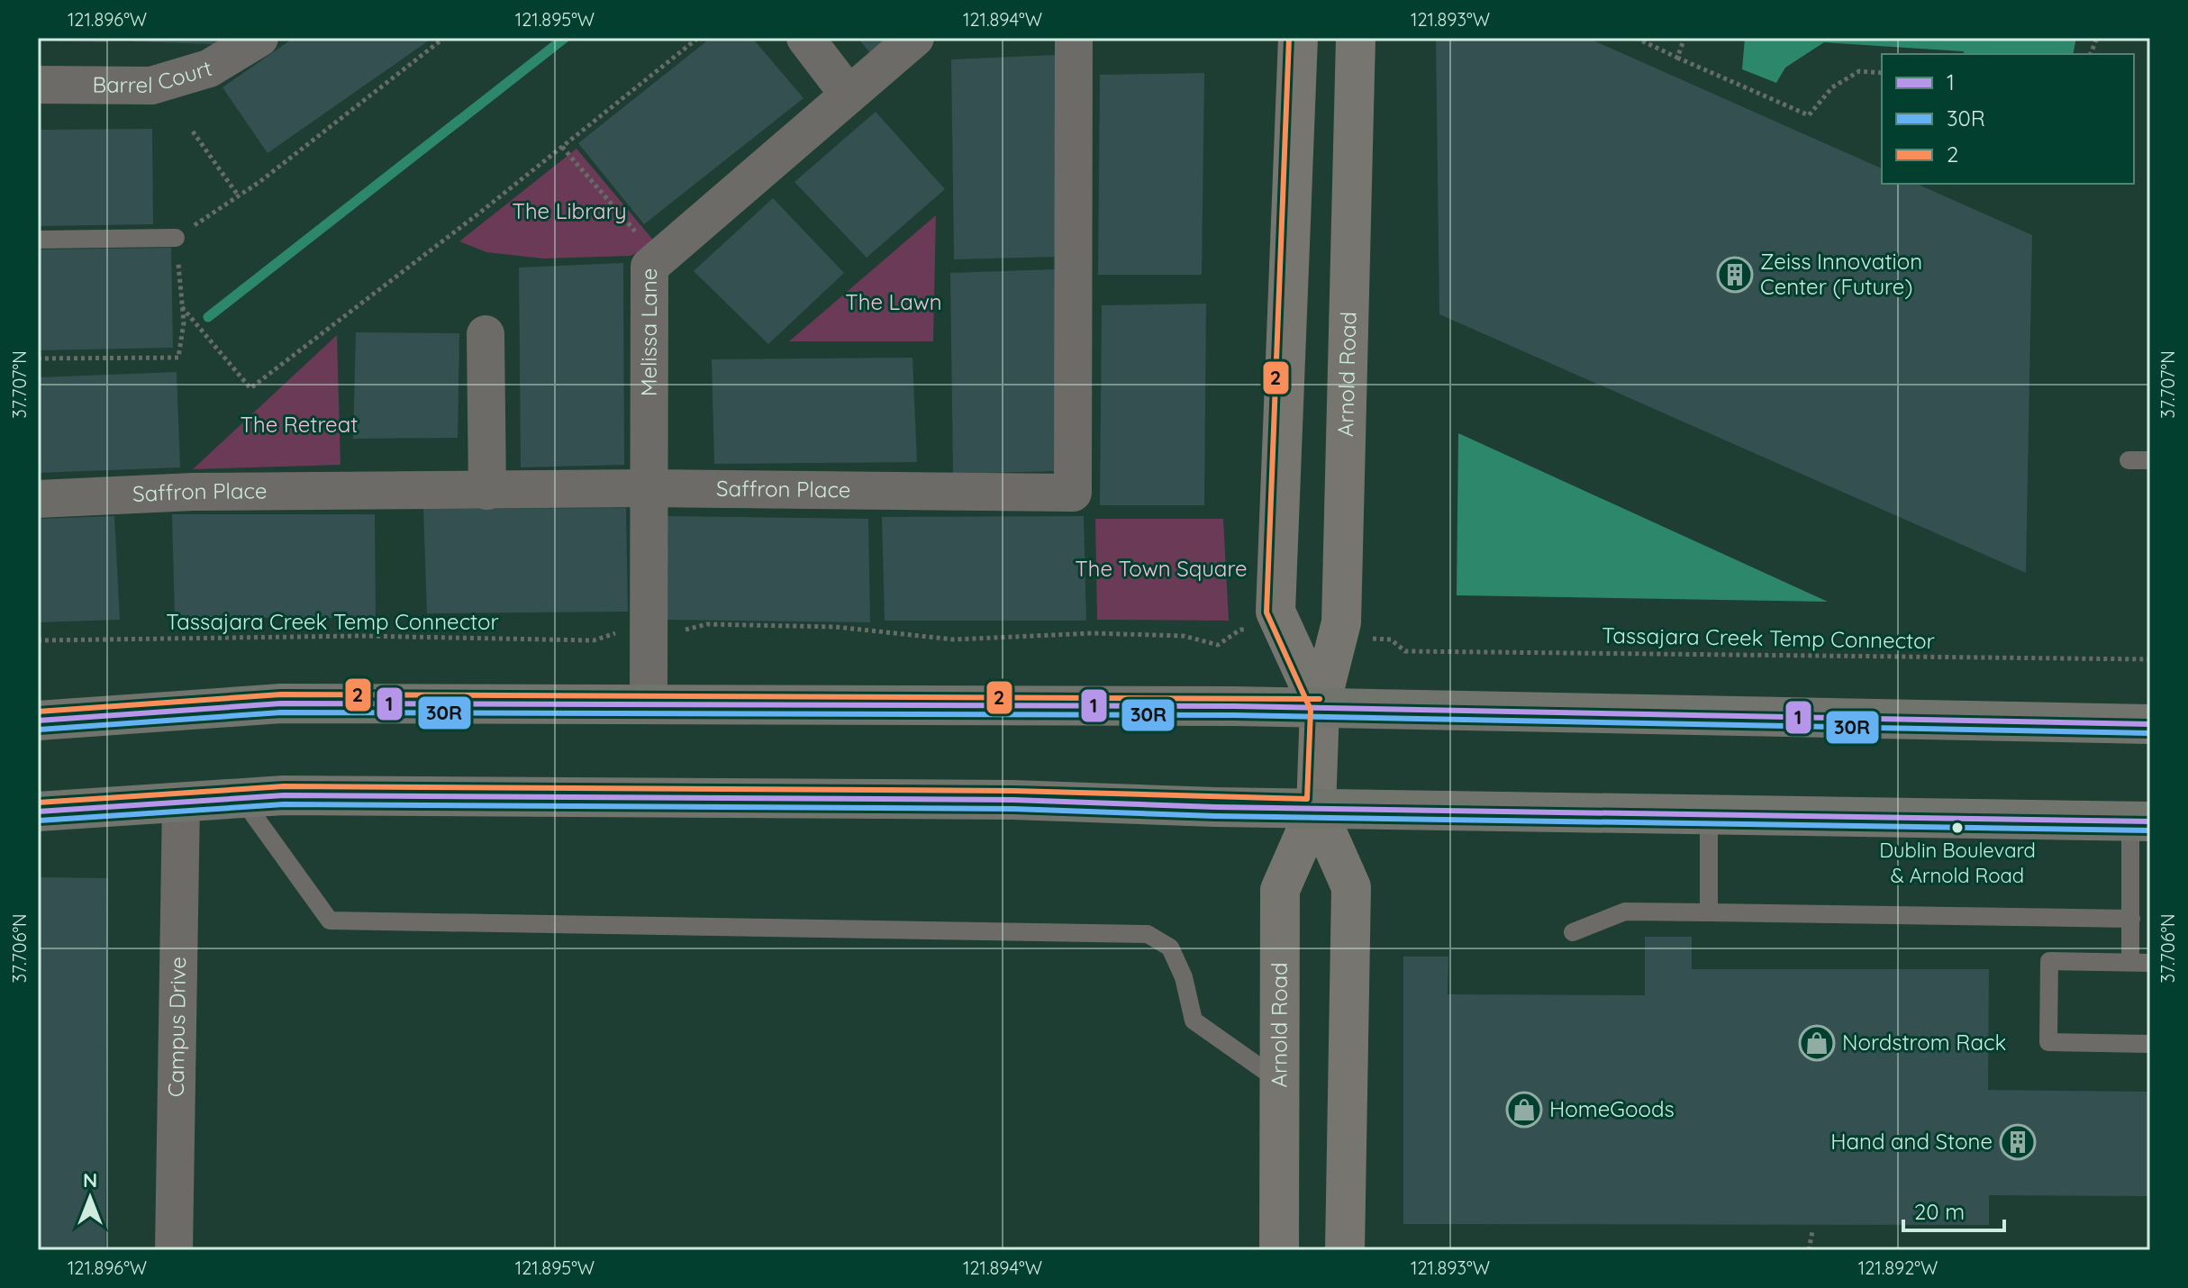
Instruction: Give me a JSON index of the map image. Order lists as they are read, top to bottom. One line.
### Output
{"streets":{"street":["Barrel Court","Melissa Lane","Arnold Road","Saffron Place","Campus Drive"],"path":["Tassajara Creek Temp Connector"]},"crossings":[["Melissa Lane","Saffron Place"]],"parks":["The Library","The Lawn","The Retreat","The Town Square"],"places":{"building":["Zeiss Innovation Center (Future)","Hand and Stone"],"other":["Dublin Boulevard & Arnold Road"],"shop":["Nordstrom Rack","HomeGoods"]},"lines":["transit line 2","transit line 1","transit line 30R"],"legend":["1","30R","2"],"scale_bar":"20 m","north":"top","coordinates":["121.896°W","121.895°W","121.894°W","121.893°W","37.707°N","37.706°N","121.892°W"]}
